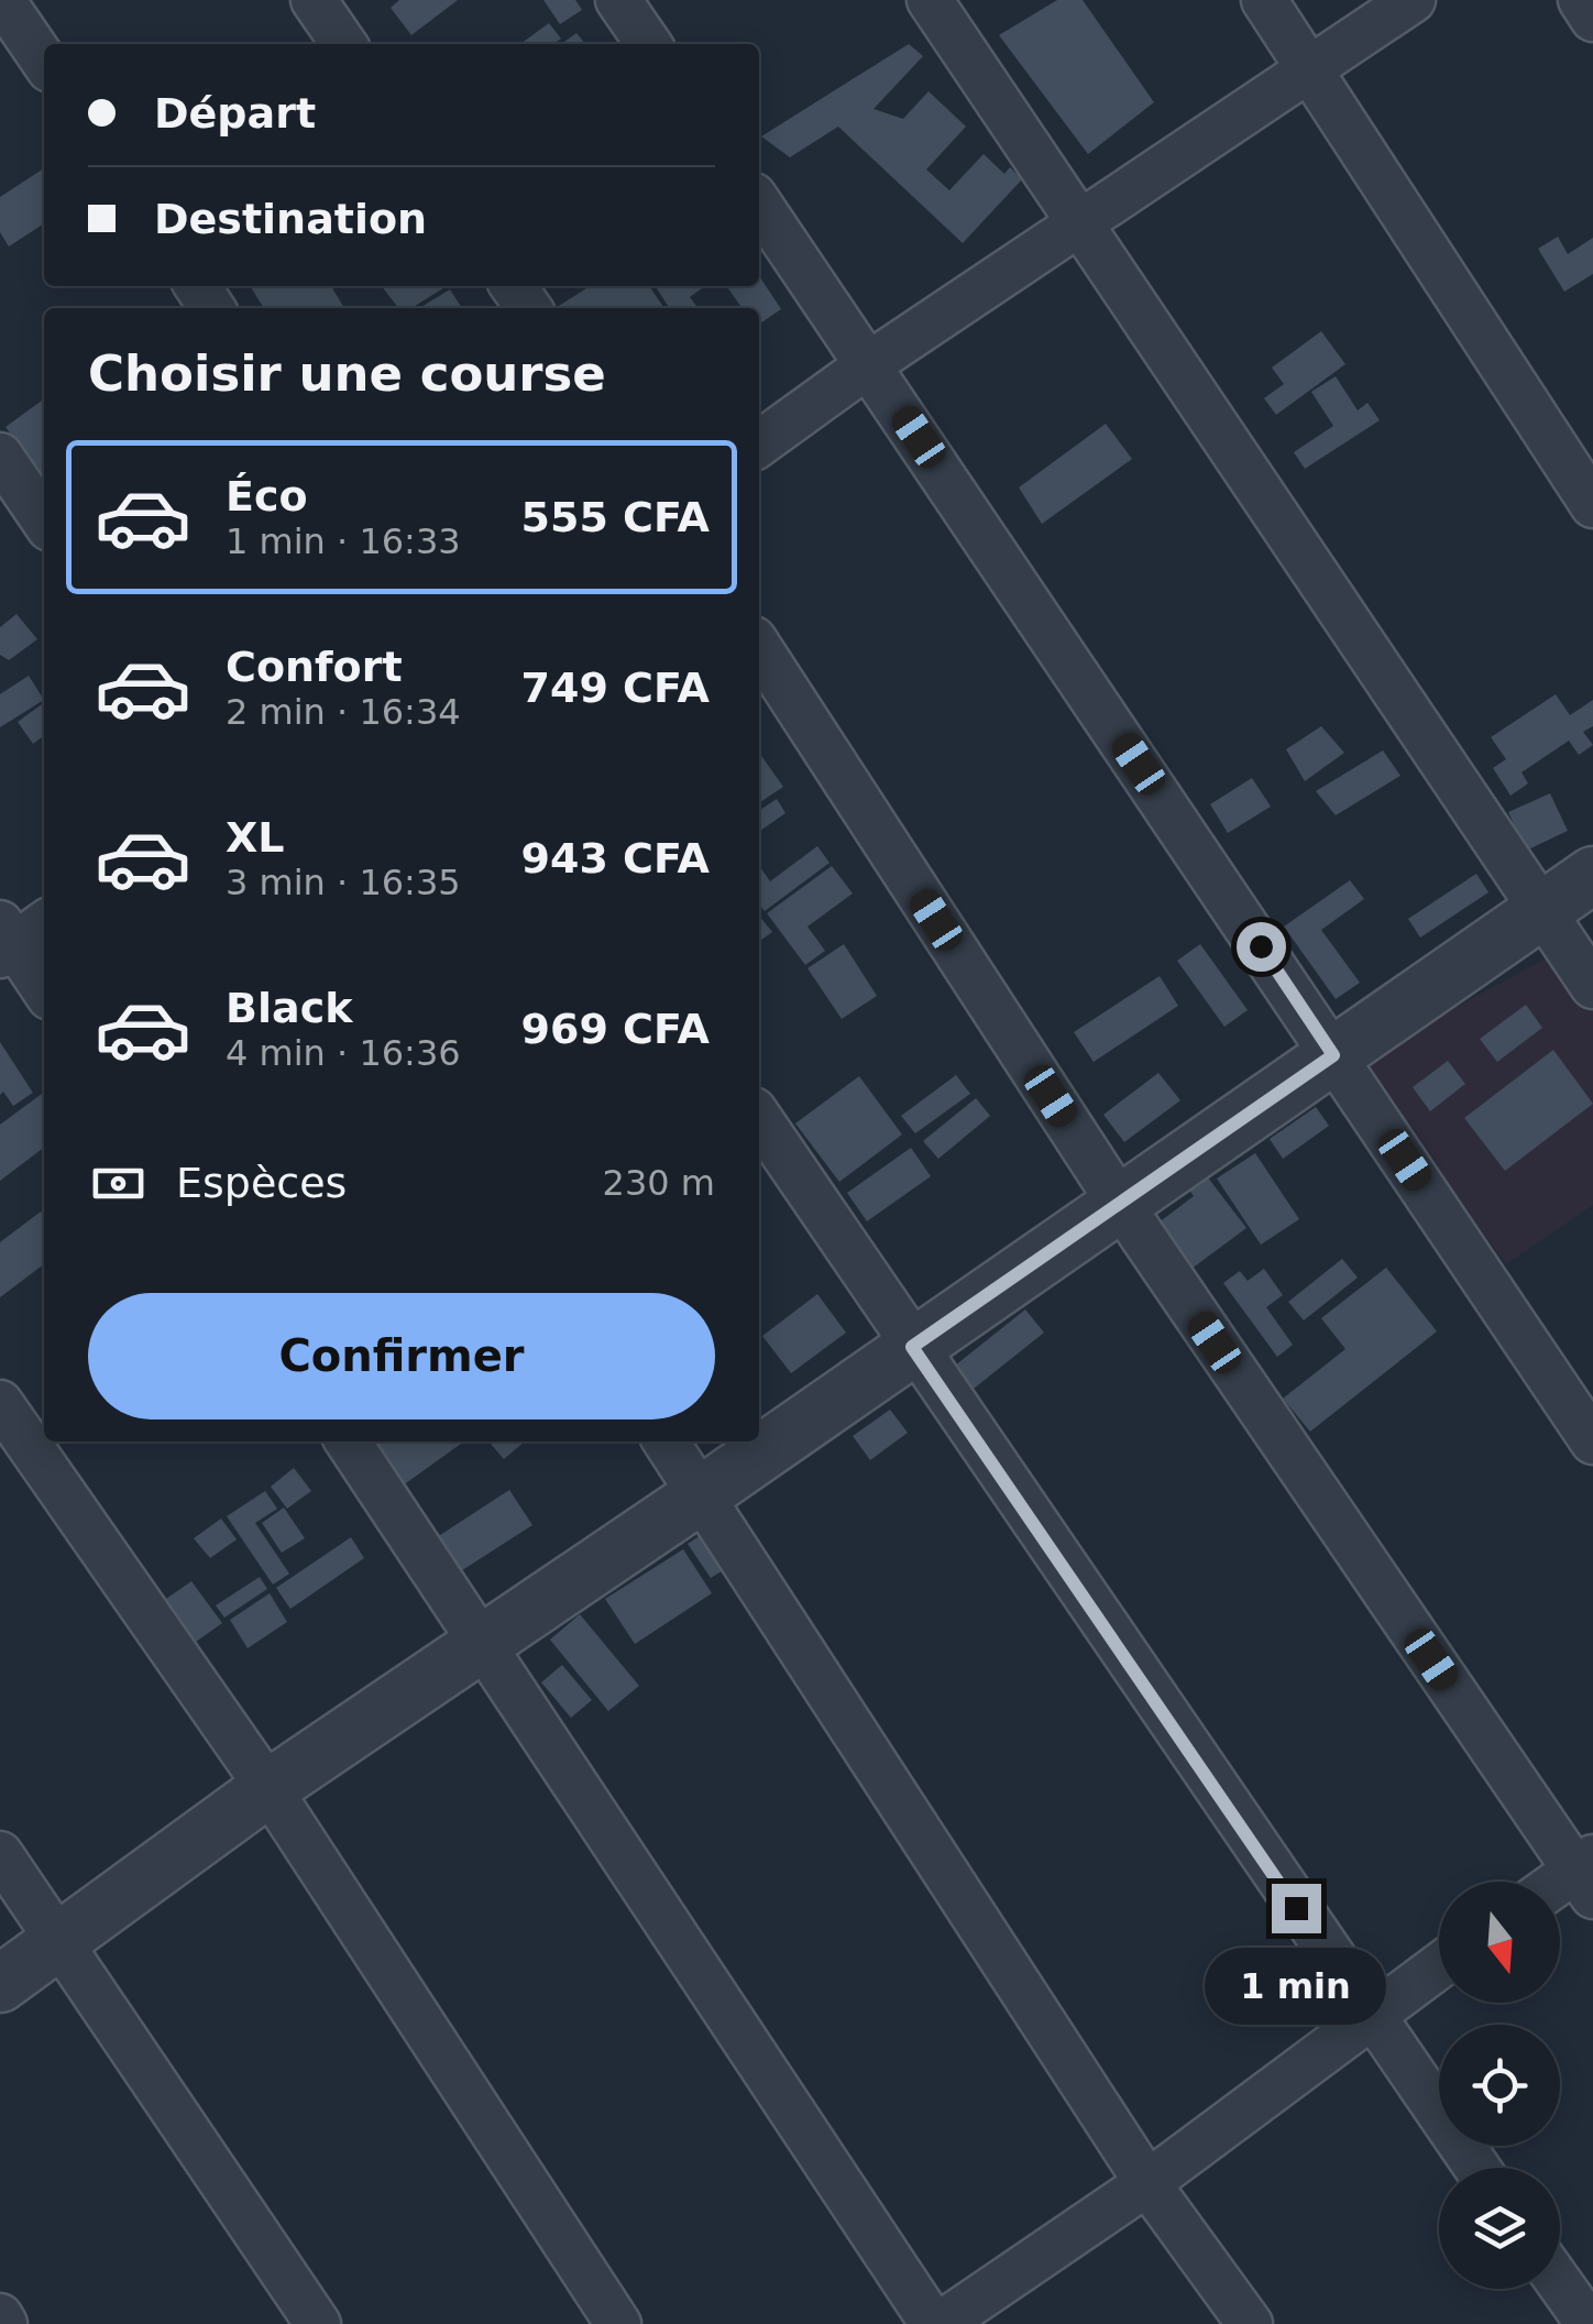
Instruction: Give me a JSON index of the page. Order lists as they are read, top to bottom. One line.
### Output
{"north":"bottom","page":{"banner":["Départ","Destination"],"heading":"Choisir une course","list":[{"name":"Éco","note":"1 min · 16:33","value":"555 CFA"},{"name":"Confort","note":"2 min · 16:34","value":"749 CFA"},{"name":"XL","note":"3 min · 16:35","value":"943 CFA"},{"name":"Black","note":"4 min · 16:36","value":"969 CFA"}],"pay":["Espèces","230 m"],"buttons":"Confirmer","bubble":"1 min"}}
